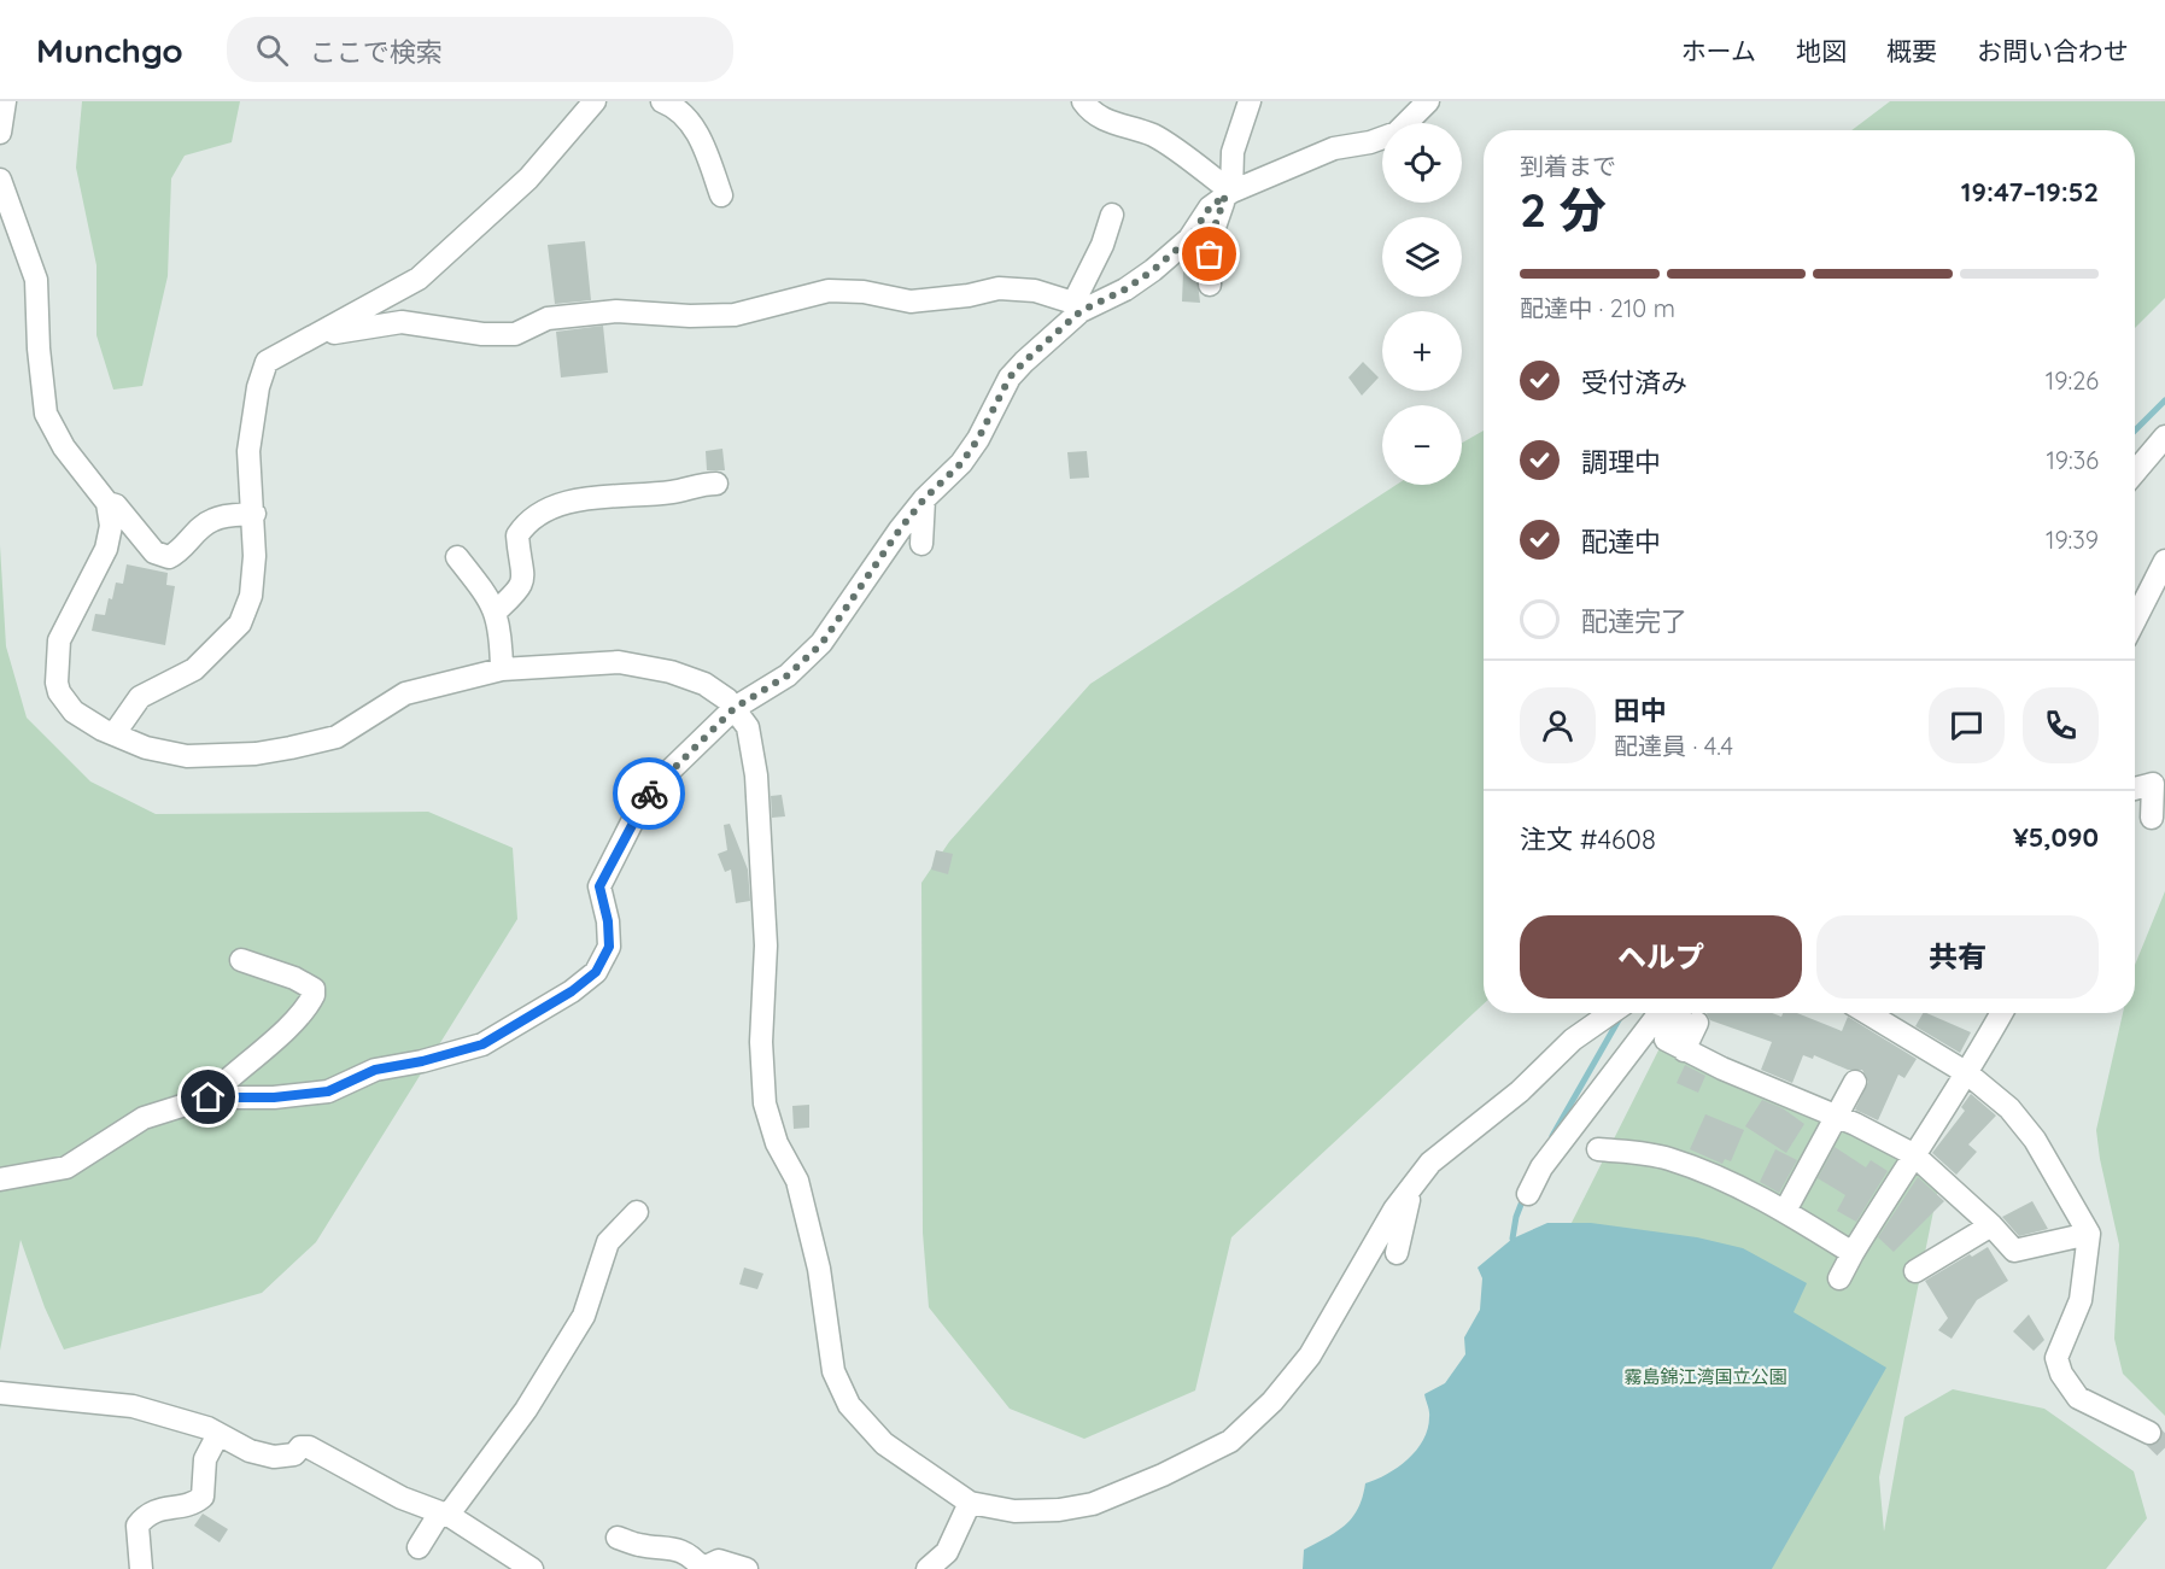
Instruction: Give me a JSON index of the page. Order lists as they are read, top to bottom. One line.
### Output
{"parks":["霧島錦江湾国立公園"],"page":{"header":"Munchgo","search":"ここで検索","nav":["ホーム","地図","概要","お問い合わせ"],"map_buttons":["+","−"],"heading":["2 分","到着まで","19:47–19:52"],"panel":["田中","配達員 · 4.4","注文 #4608","¥5,090"],"bar":"配達中 · 210 m","list":[["受付済み","19:26"],["調理中","19:36"],["配達中","19:39"],"配達完了"],"buttons":["ヘルプ","共有"]}}
